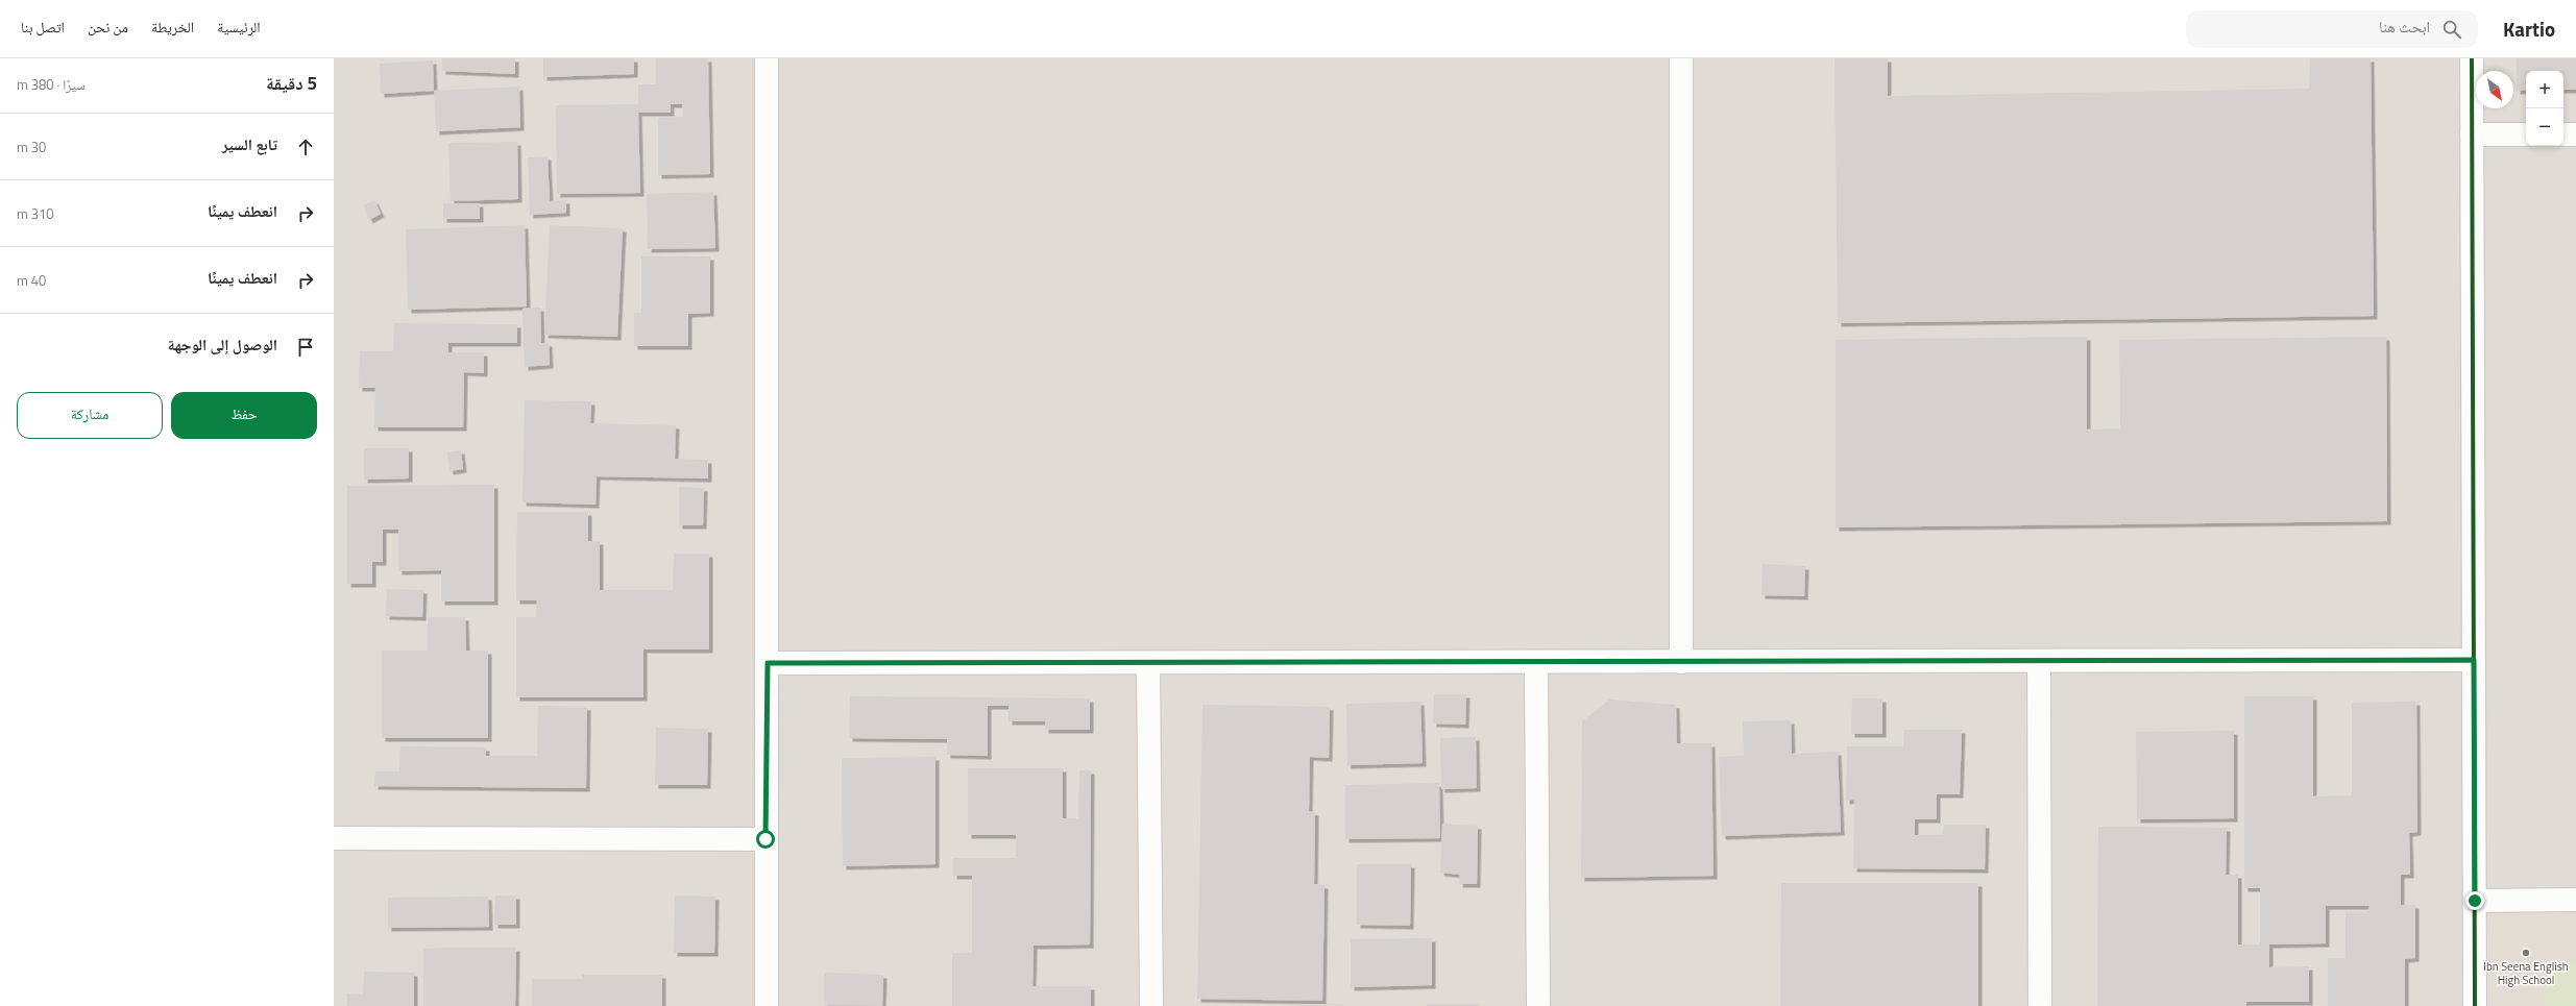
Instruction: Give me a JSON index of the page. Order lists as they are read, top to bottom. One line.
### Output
{"places":["Ibn Seena English High School"],"north":"bottom right","page":{"header":"Kartio","search":"ابحث هنا","nav":["الرئيسية","الخريطة","من نحن","اتصل بنا"],"heading":["5 دقيقة","سيرًا · 380 m"],"map_buttons":["+","−"],"list":[["تابع السير","30 m"],["انعطف يمينًا","310 m"],["انعطف يمينًا","40 m"],"الوصول إلى الوجهة"],"buttons":["حفظ","مشاركة"]}}
